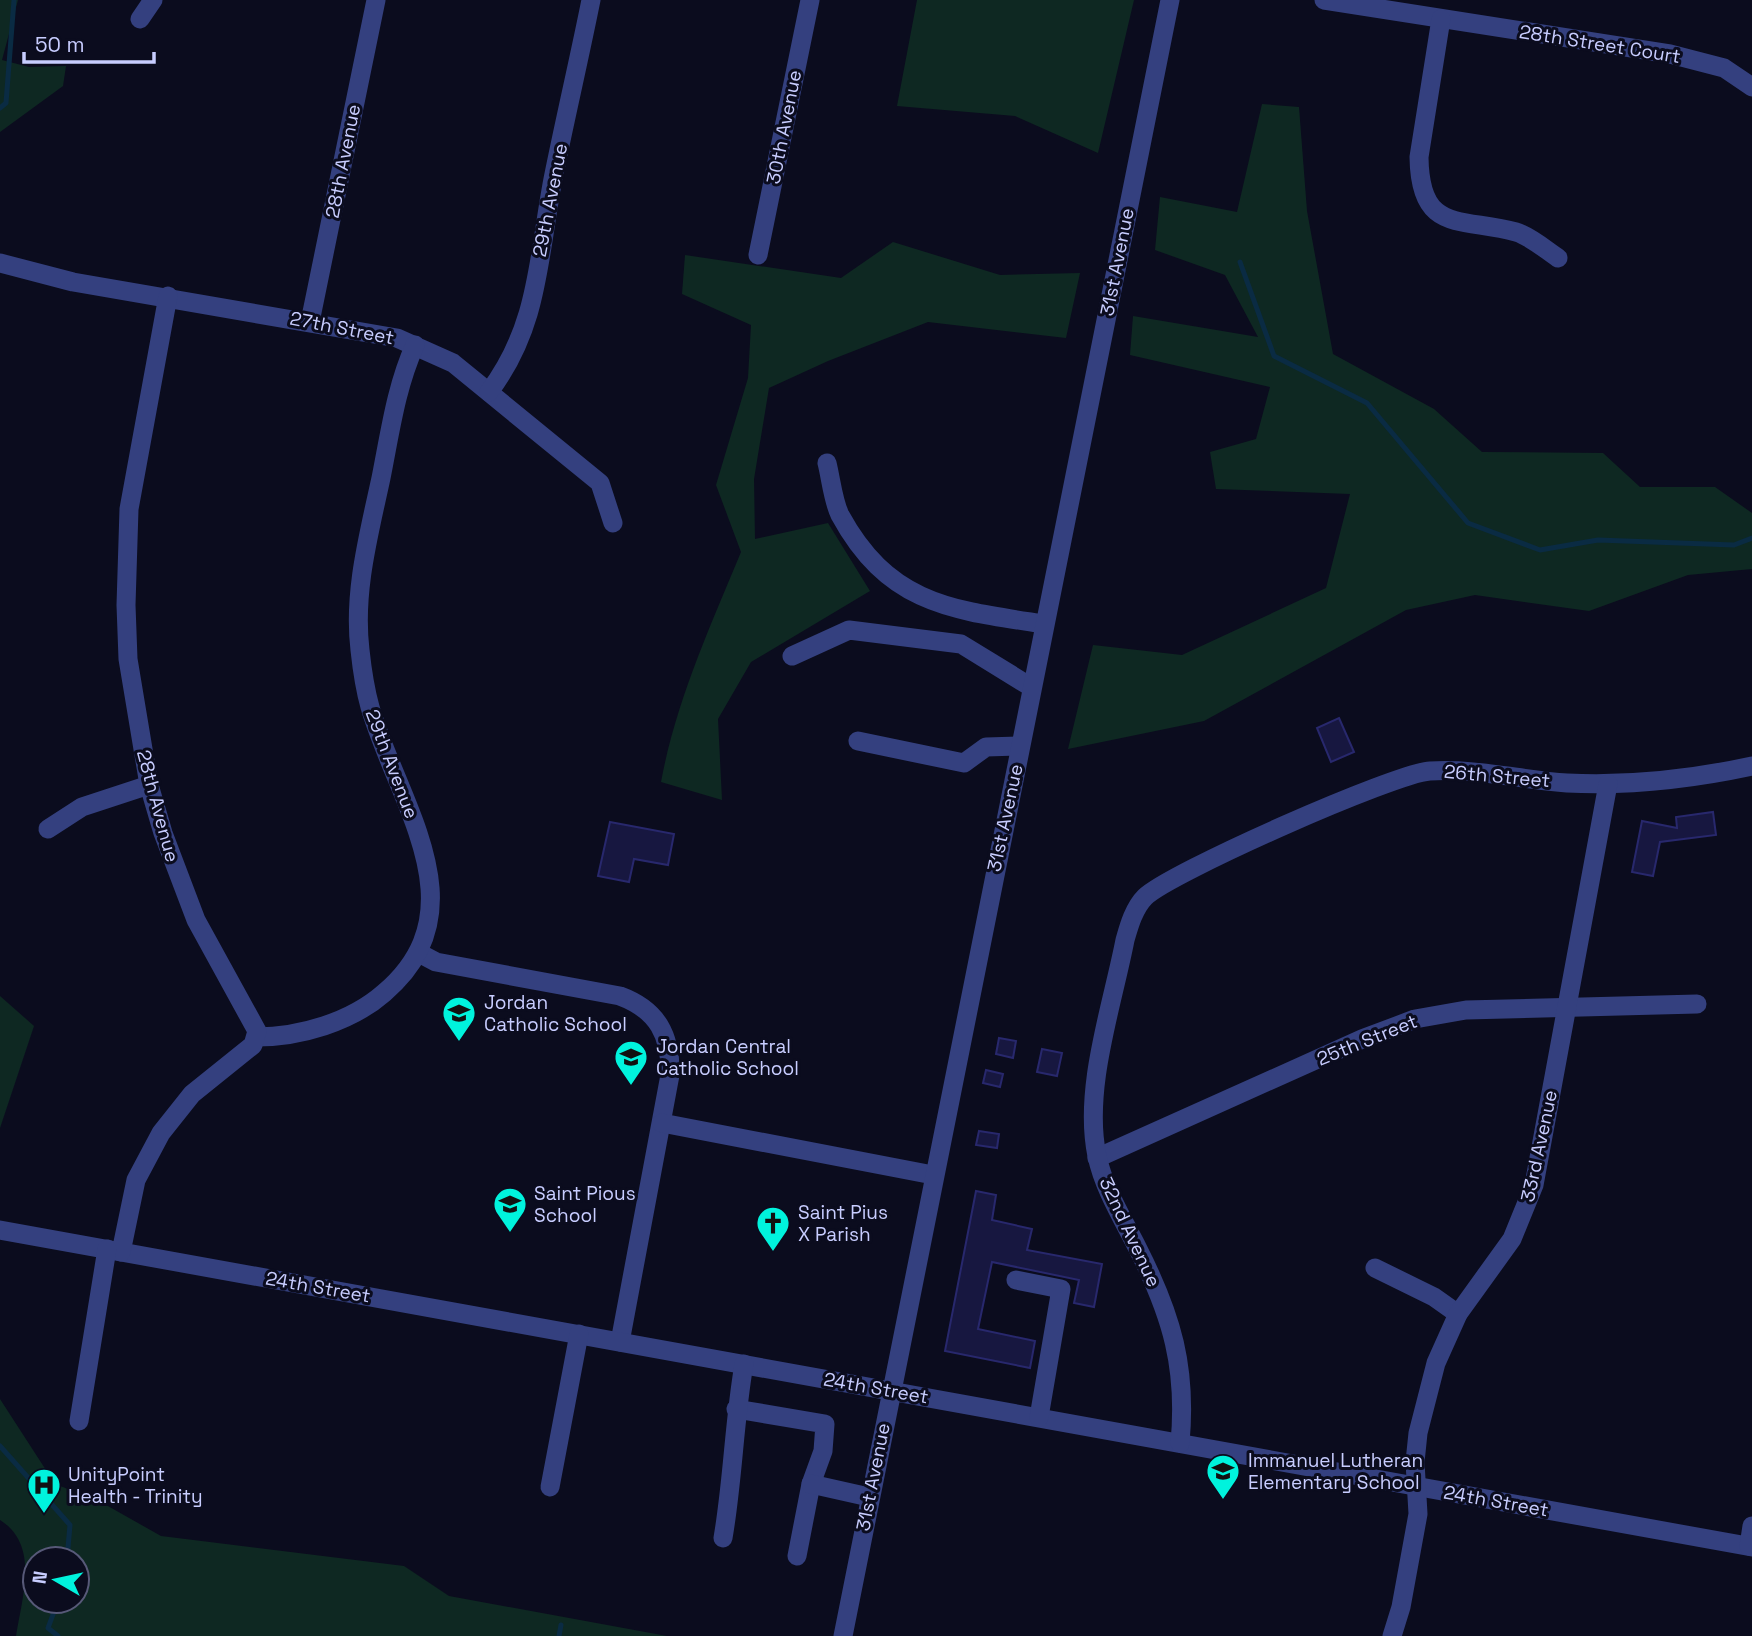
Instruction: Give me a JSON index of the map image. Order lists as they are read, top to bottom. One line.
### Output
{"streets":{"street":["28th Street Court","30th Avenue","28th Avenue","29th Avenue","31st Avenue","27th Street","26th Street","25th Street","33rd Avenue","32nd Avenue","24th Street"]},"crossings":[["28th Avenue","29th Avenue"],["28th Avenue","27th Street"],["29th Avenue","27th Street"],["31st Avenue","24th Street"],["26th Street","33rd Avenue"],["26th Street","32nd Avenue"],["25th Street","33rd Avenue"],["25th Street","32nd Avenue"],["33rd Avenue","24th Street"],["32nd Avenue","24th Street"]],"places":{"school or university":["Jordan Catholic School","Jordan Central Catholic School","Saint Pious School","Immanuel Lutheran Elementary School"],"church":["Saint Pius X Parish"],"hospital":["UnityPoint Health - Trinity"]},"scale_bar":"50 m","north":"left"}
